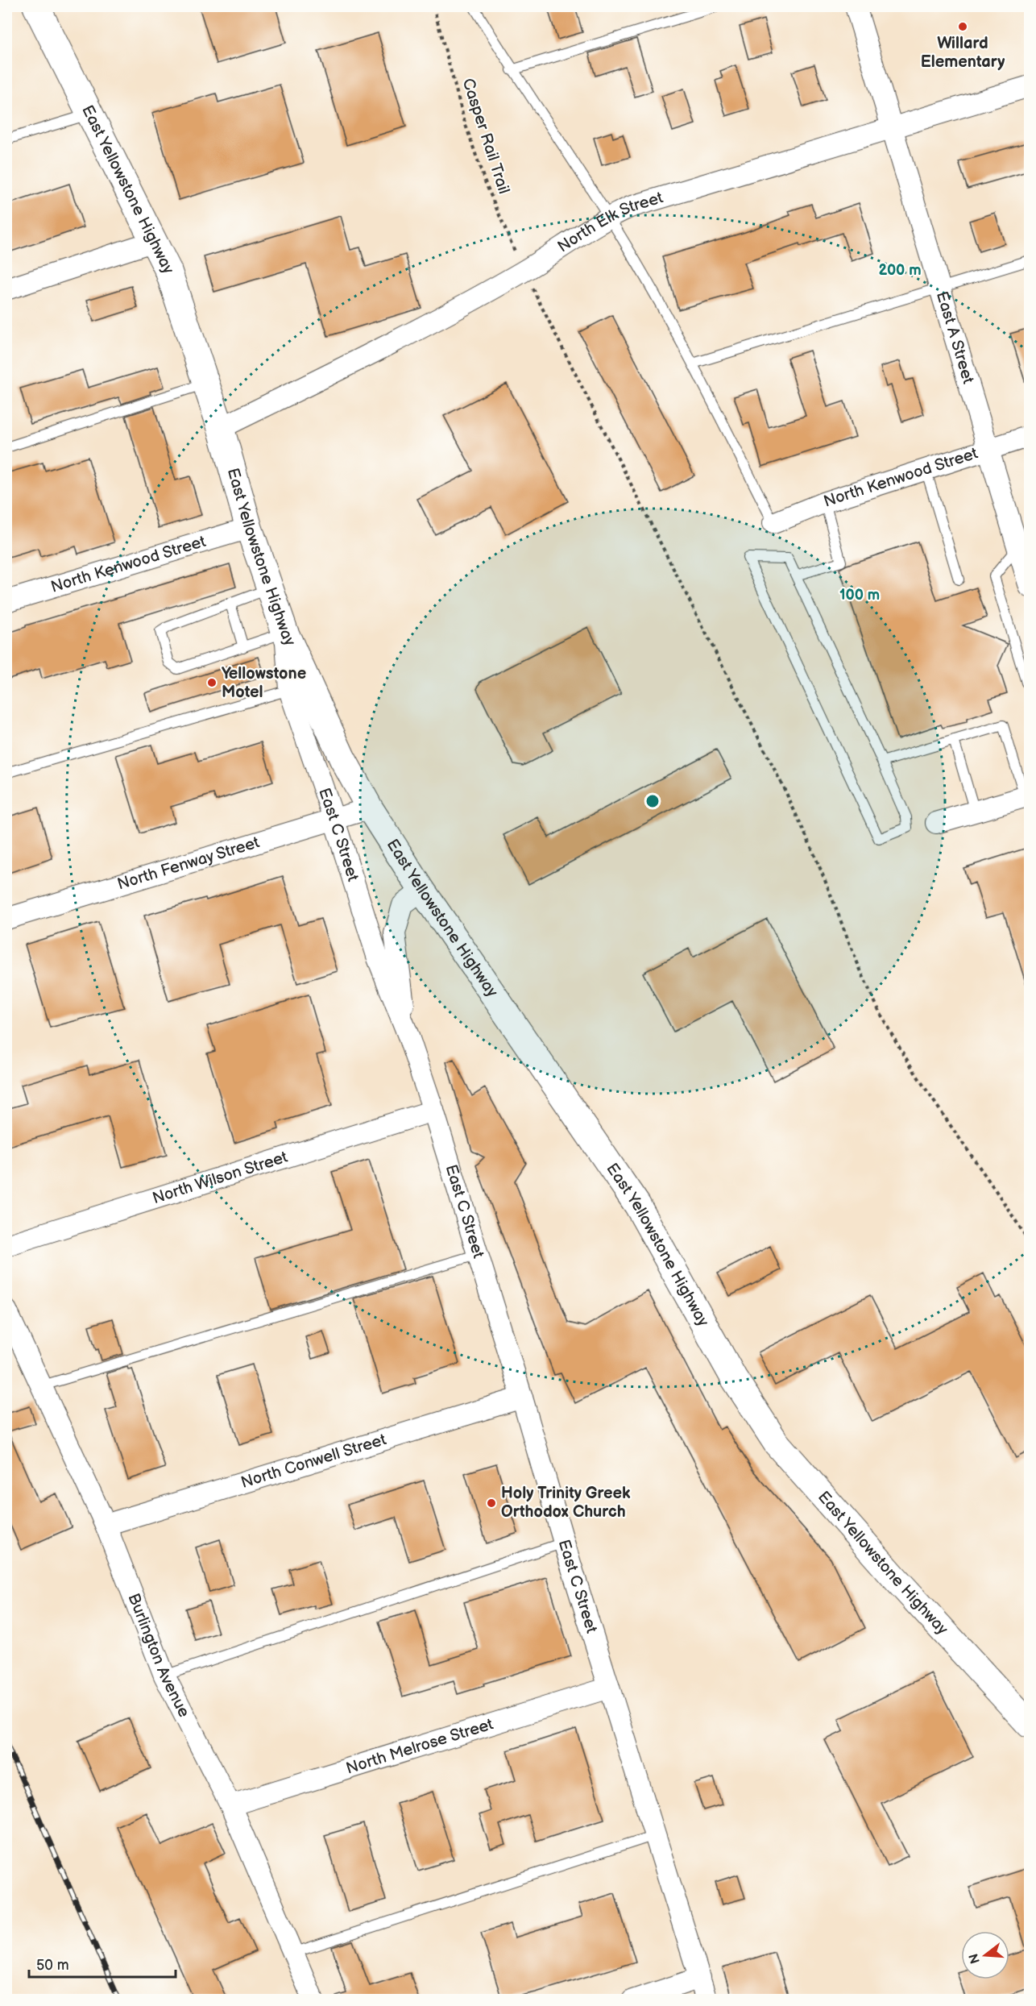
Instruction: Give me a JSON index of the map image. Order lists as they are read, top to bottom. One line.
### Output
{"streets":{"main road":["East Yellowstone Highway"],"street":["North Elk Street","East A Street","North Kenwood Street","East C Street","North Fenway Street","North Wilson Street","North Conwell Street","Burlington Avenue","North Melrose Street"],"path":["Casper Rail Trail"]},"crossings":[["Casper Rail Trail","North Elk Street"],["East Yellowstone Highway","North Elk Street"],["East Yellowstone Highway","North Kenwood Street"],["East Yellowstone Highway","East C Street"],["East Yellowstone Highway","North Fenway Street"],["North Elk Street","East A Street"],["East A Street","North Kenwood Street"],["East C Street","North Fenway Street"],["East C Street","North Wilson Street"],["East C Street","North Conwell Street"],["East C Street","North Melrose Street"],["North Conwell Street","Burlington Avenue"],["Burlington Avenue","North Melrose Street"]],"places":["Willard Elementary","Yellowstone Motel","Holy Trinity Greek Orthodox Church"],"scale_bar":"50 m","north":"left","rings":["200 m","100 m"]}
